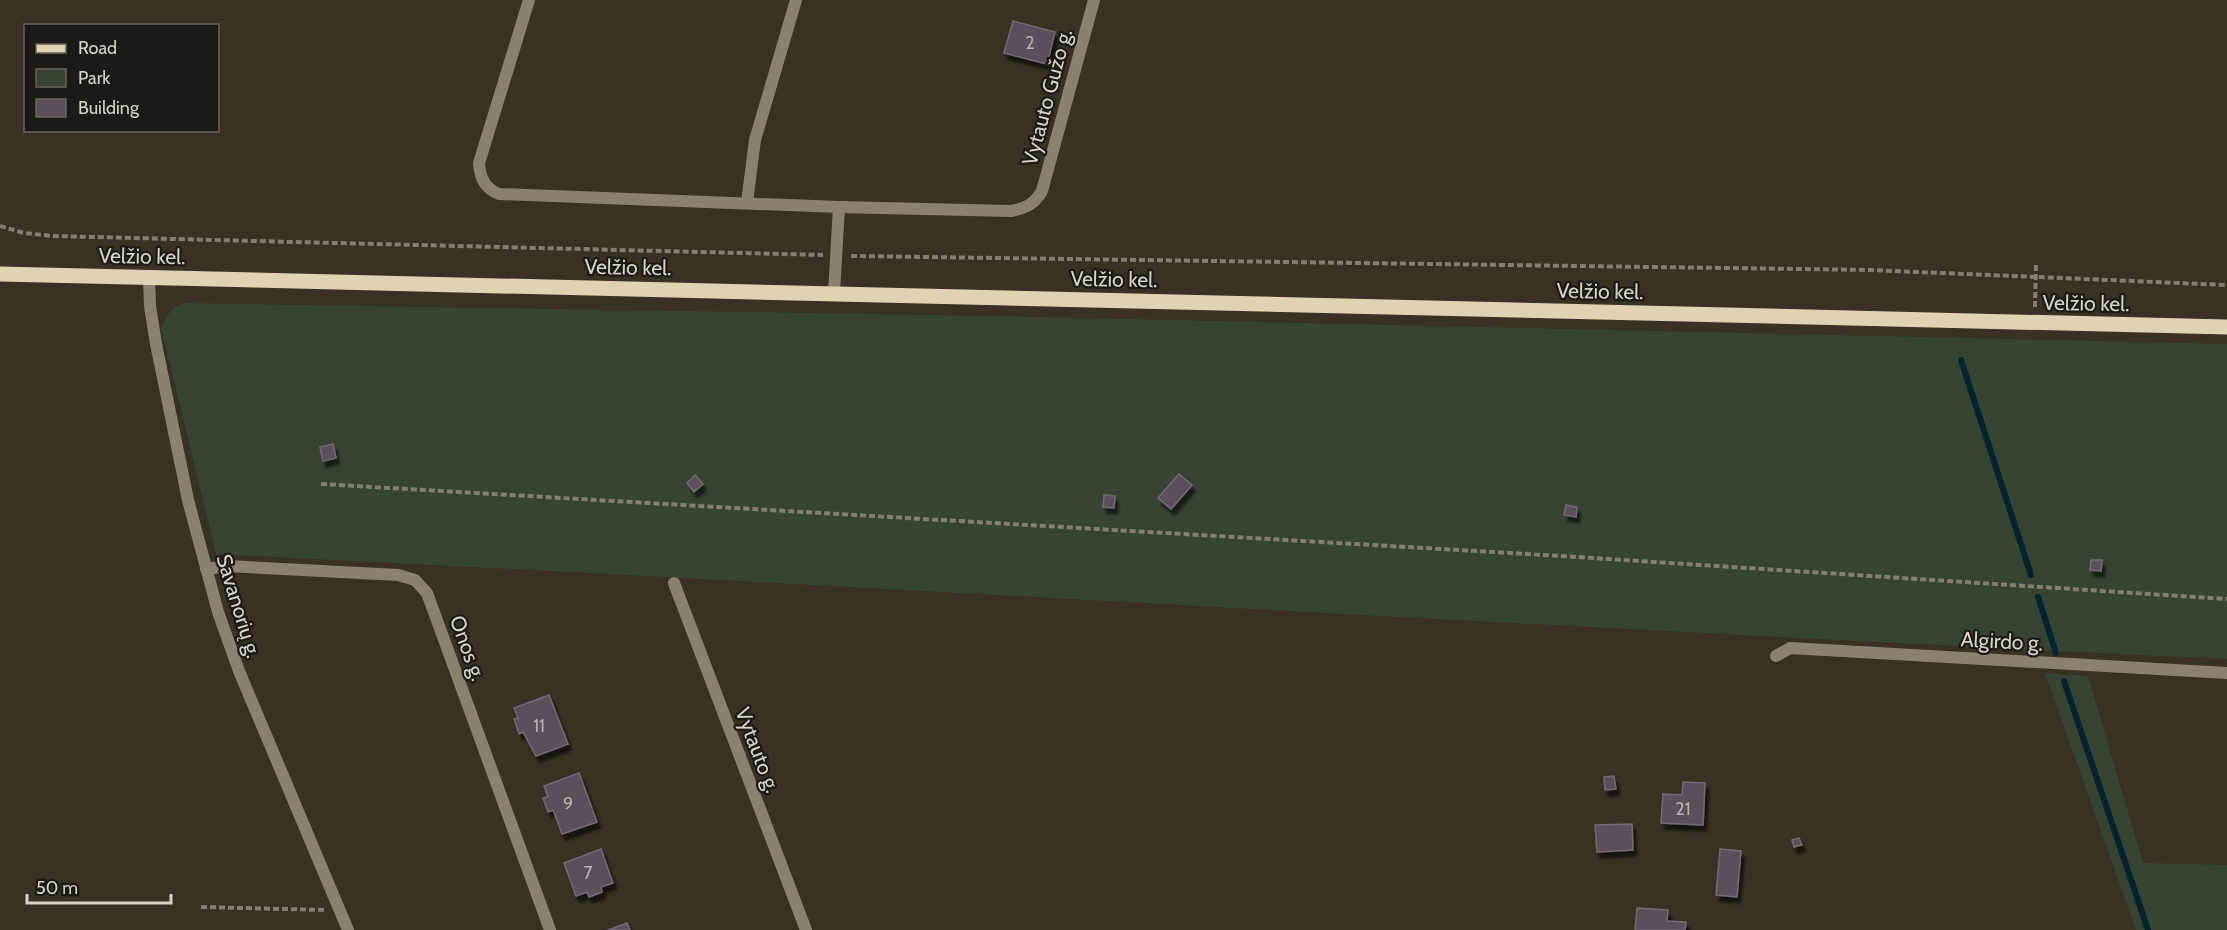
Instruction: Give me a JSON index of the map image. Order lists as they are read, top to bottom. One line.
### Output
{"streets":{"main road":["Velžio kel."],"street":["Vytauto Gužo g.","Savanorių g.","Algirdo g.","Onos g.","Vytauto g."]},"crossings":[["Velžio kel.","Savanorių g."],["Savanorių g.","Onos g."]],"house_numbers":["2","11","9","21","7"],"legend":["Road","Park","Building"],"scale_bar":"50 m"}
